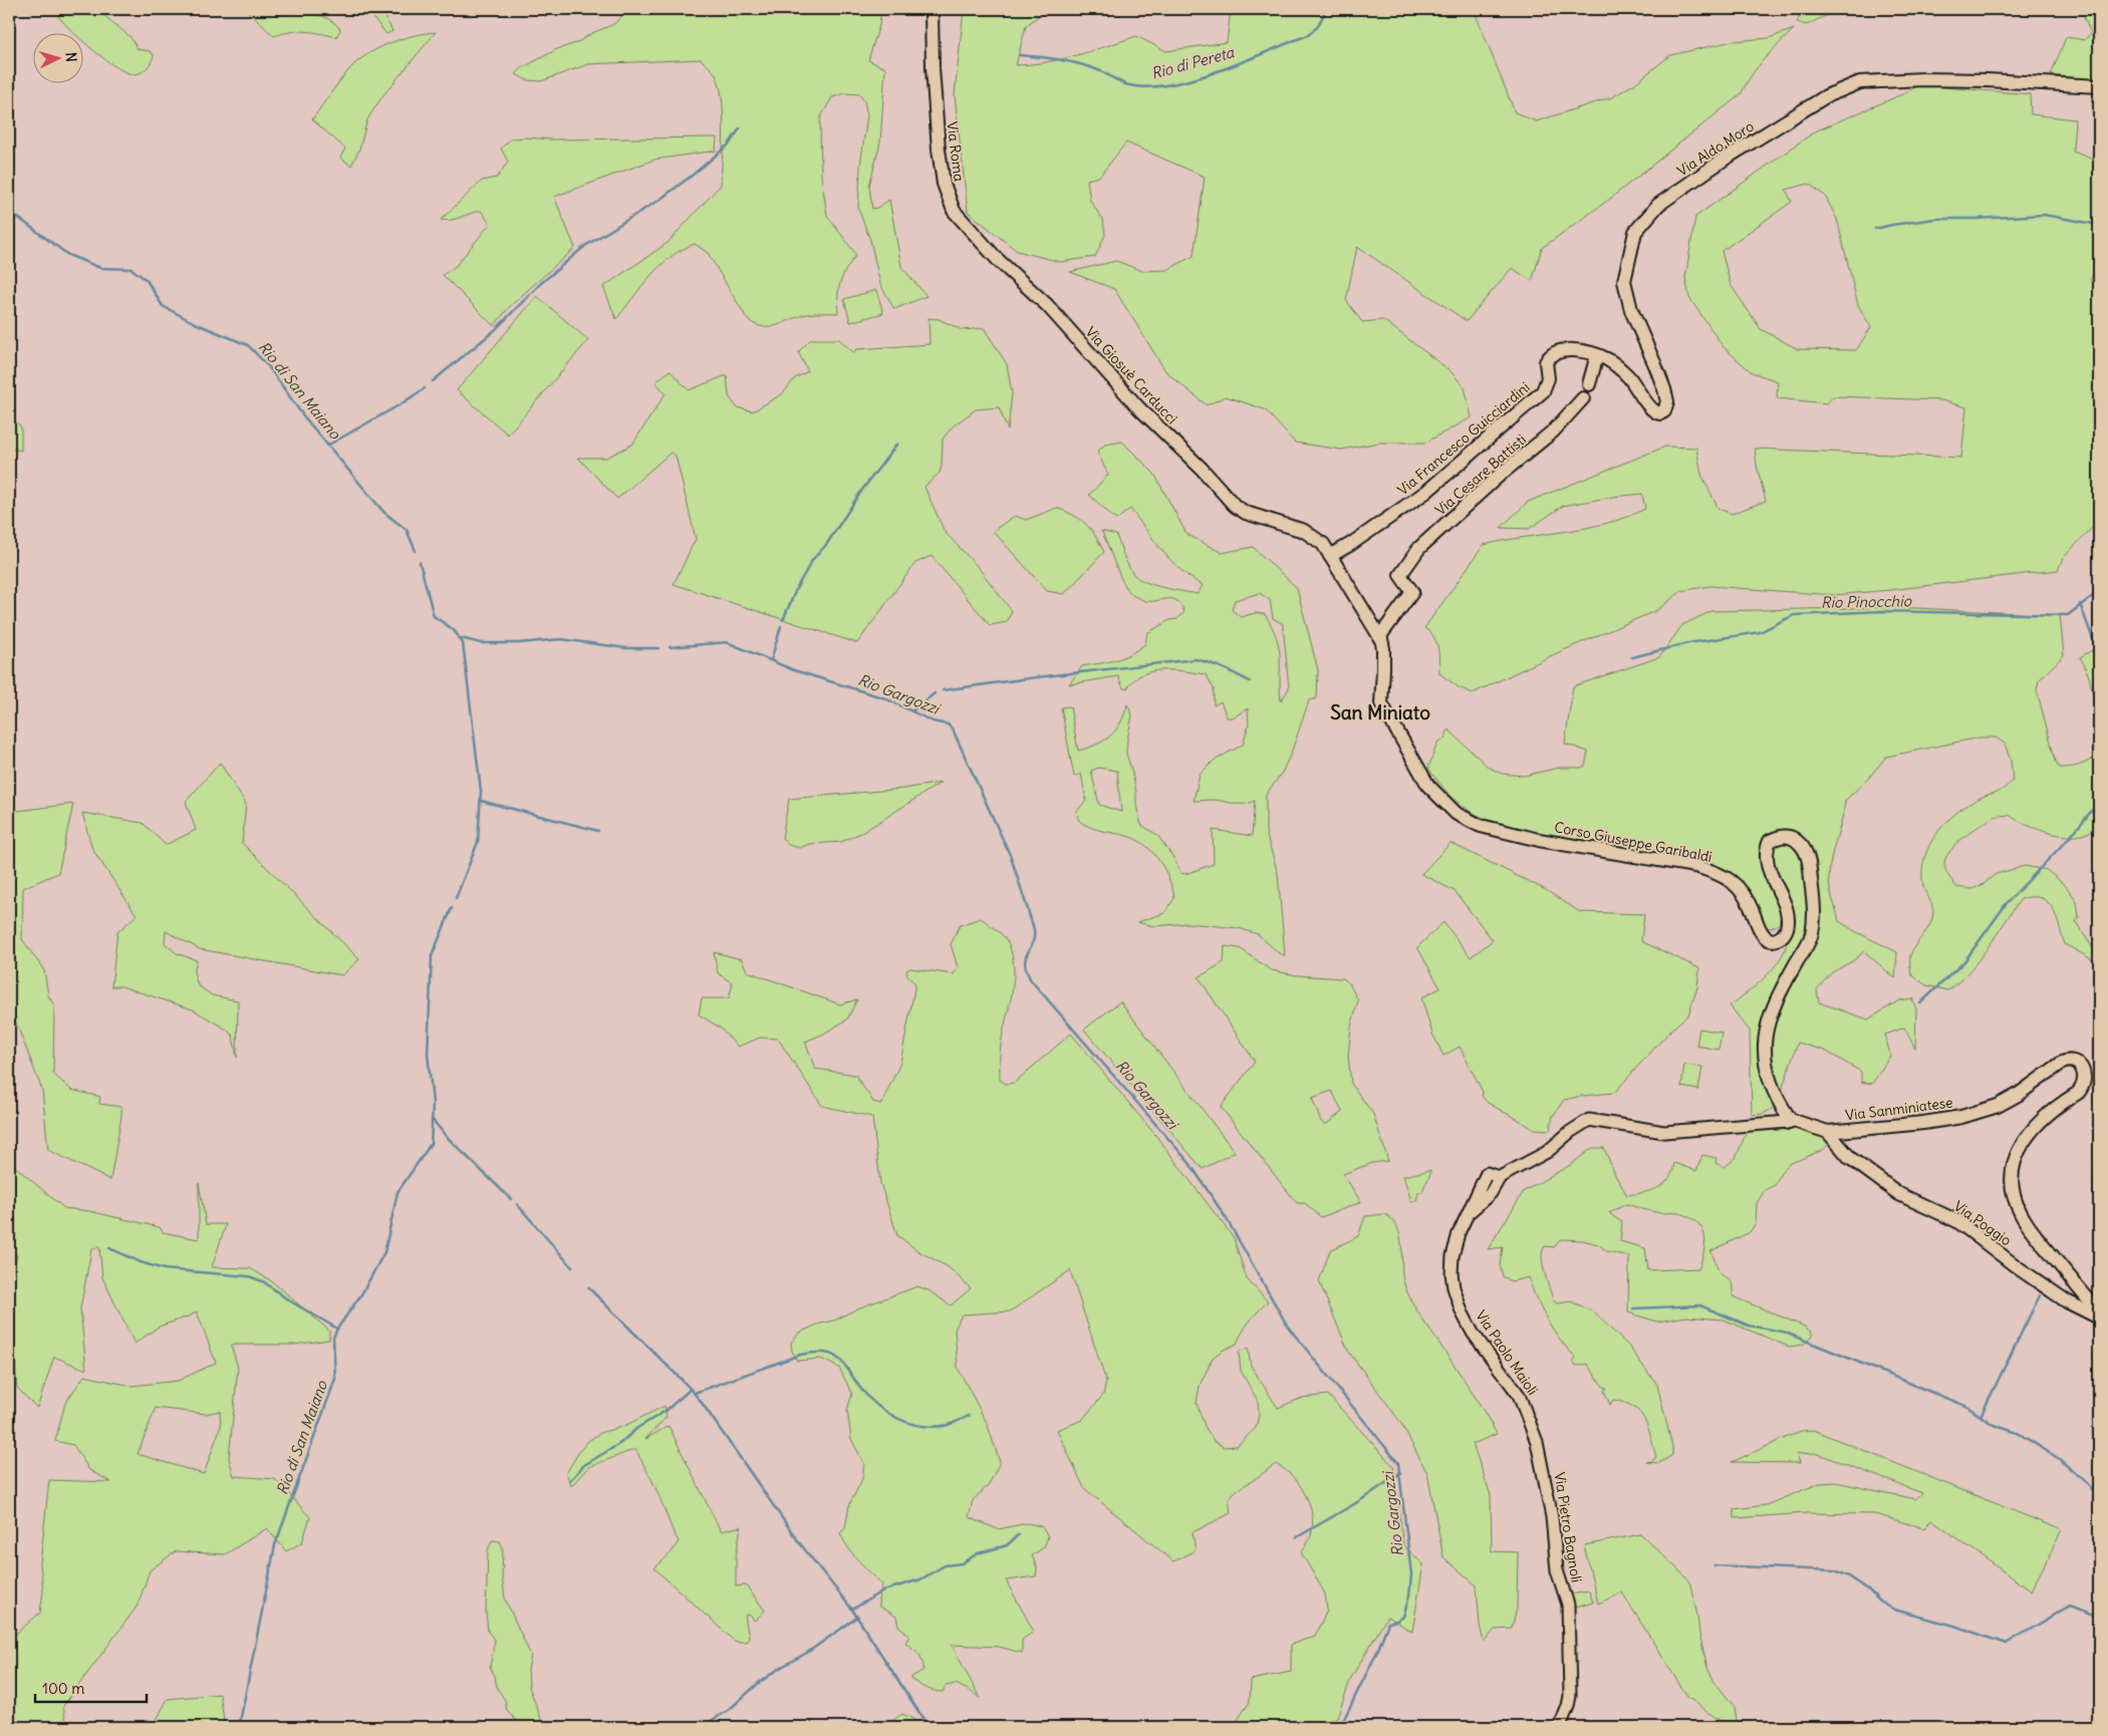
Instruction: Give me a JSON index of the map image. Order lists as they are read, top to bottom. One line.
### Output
{"streets":{"main road":["Via Aldo Moro","Via Roma","Via Giosuè Carducci","Via Francesco Guicciardini","Via Cesare Battisti","Corso Giuseppe Garibaldi","Via Sanminiatese","Via Poggio"],"street":["Via Paolo Maioli","Via Pietro Bagnoli"]},"crossings":[["Via Aldo Moro","Via Francesco Guicciardini"],["Via Roma","Via Giosuè Carducci"],["Via Giosuè Carducci","Via Francesco Guicciardini"],["Via Giosuè Carducci","Via Cesare Battisti"],["Via Giosuè Carducci","Corso Giuseppe Garibaldi"],["Via Cesare Battisti","Corso Giuseppe Garibaldi"],["Corso Giuseppe Garibaldi","Via Sanminiatese"],["Corso Giuseppe Garibaldi","Via Paolo Maioli"],["Via Sanminiatese","Via Poggio"],["Via Sanminiatese","Via Paolo Maioli"],["Via Paolo Maioli","Via Pietro Bagnoli"]],"districts":["San Miniato"],"water":["Rio di Pereta","Rio di San Maiano","Rio Pinocchio","Rio Gargozzi"],"scale_bar":"100 m","north":"right"}
